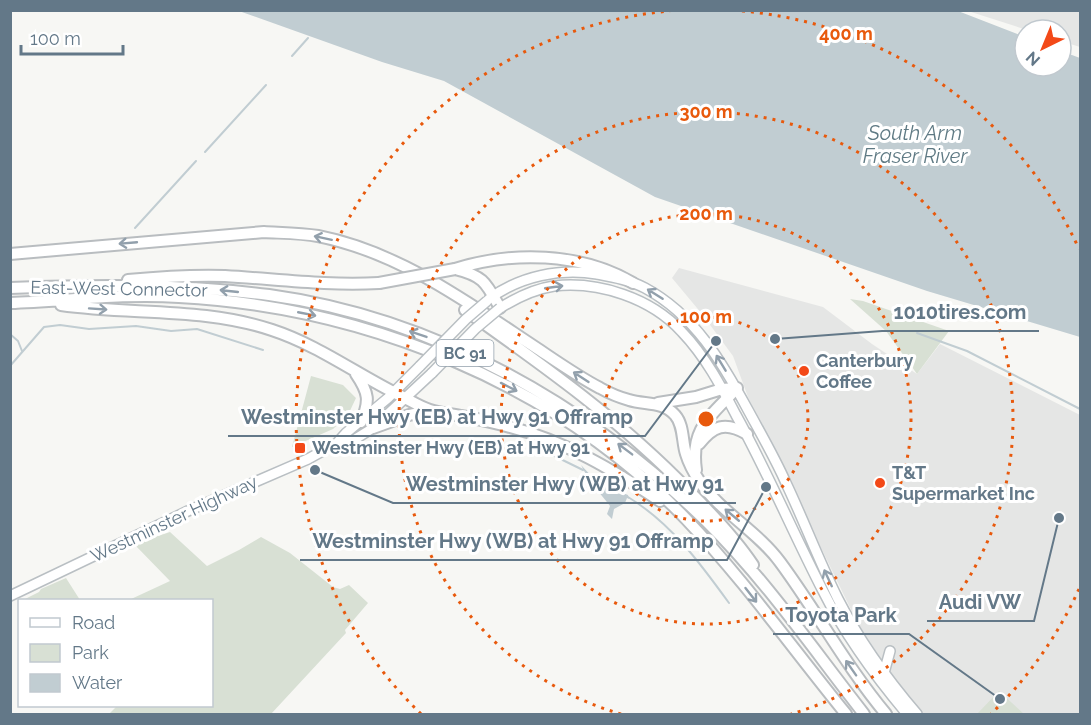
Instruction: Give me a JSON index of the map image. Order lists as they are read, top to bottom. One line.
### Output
{"streets":{"highway":["East-West Connector","BC 91"],"main road":["Westminster Highway"]},"water":["South Arm Fraser River"],"places":{"other":["1010tires.com","Westminster Hwy (EB) at Hwy 91 Offramp","Canterbury Coffee","Westminster Hwy (WB) at Hwy 91","T&T Supermarket Inc","Westminster Hwy (WB) at Hwy 91 Offramp","Audi VW","Toyota Park"],"transit":["Westminster Hwy (EB) at Hwy 91"]},"legend":["Road","Park","Water"],"scale_bar":"100 m","north":"bottom left","rings":["400 m","300 m","200 m","100 m"]}
